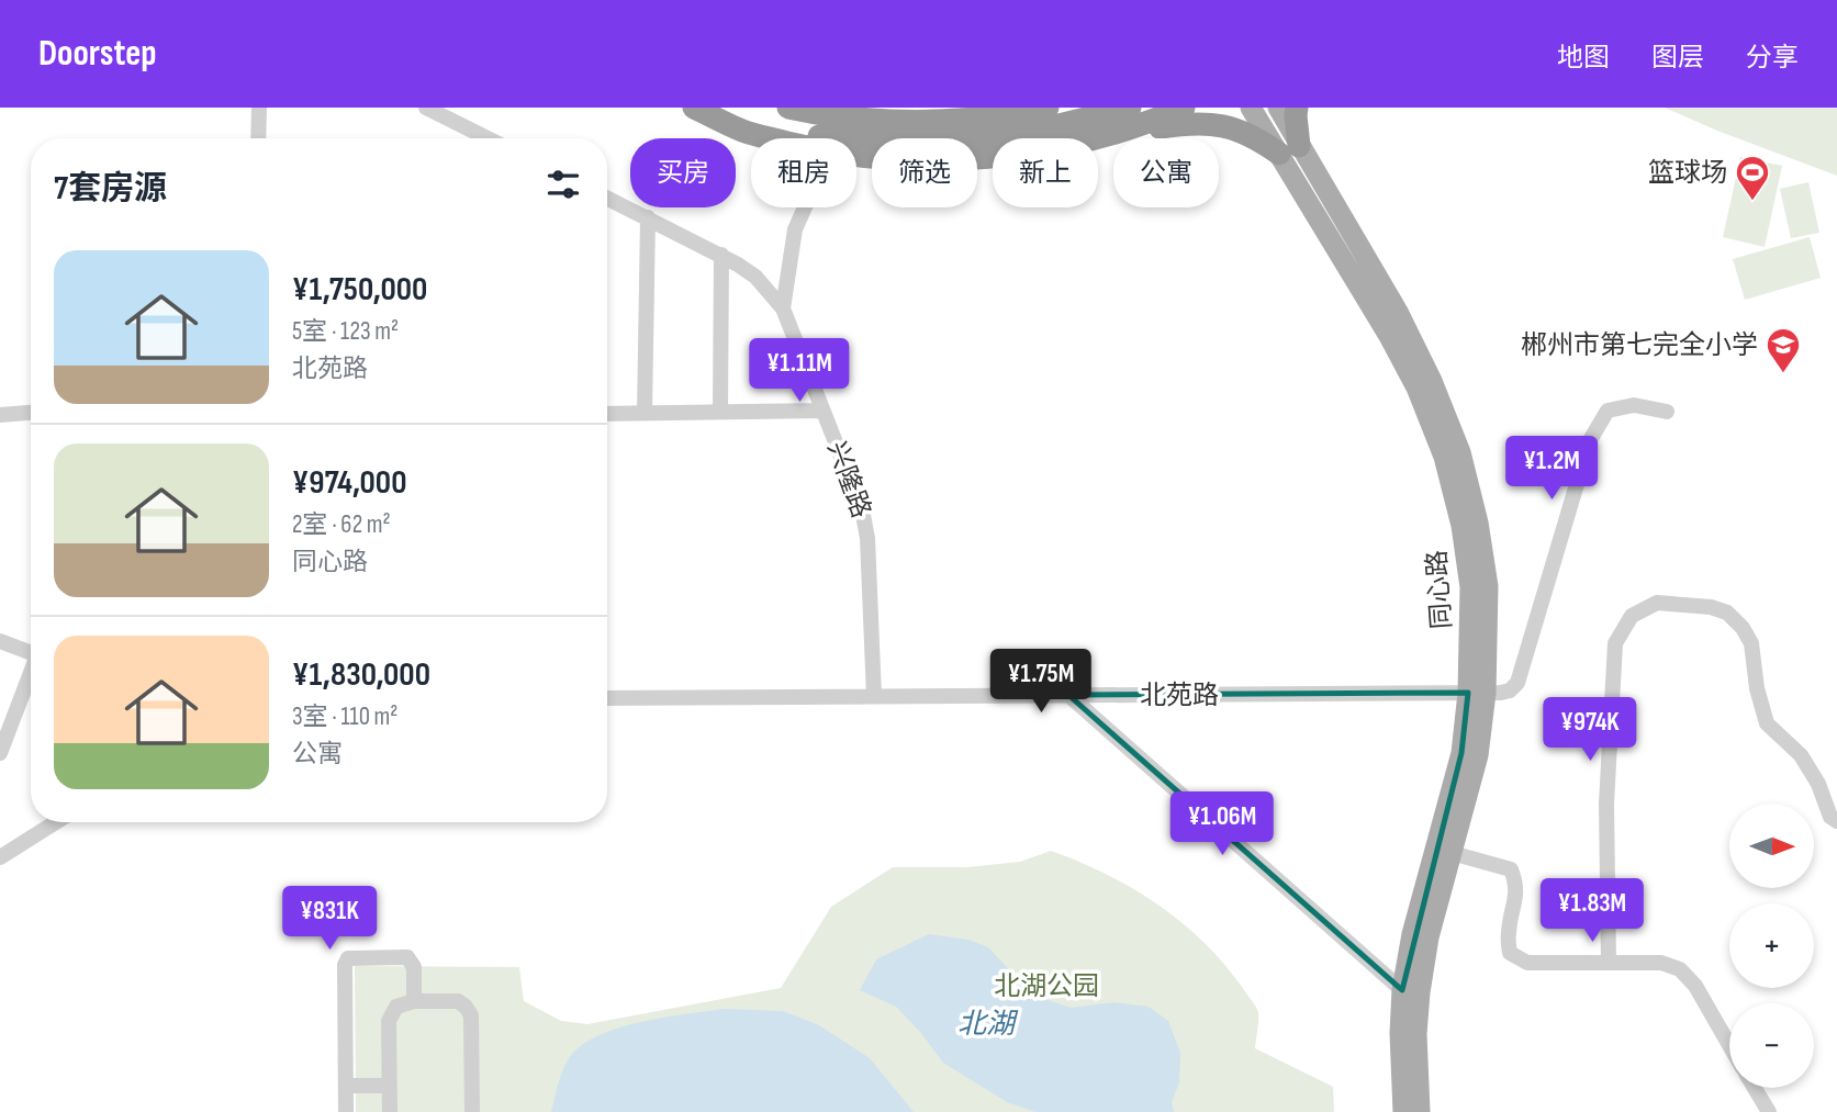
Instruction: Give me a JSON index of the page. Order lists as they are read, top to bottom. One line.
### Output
{"streets":{"main road":["同心路"],"street":["兴隆路","北苑路"]},"crossings":[["兴隆路","北苑路"],["同心路","北苑路"]],"water":["北湖"],"parks":["北湖公园"],"places":{"sports":["篮球场"],"school or university":["郴州市第七完全小学"]},"north":"right","page":{"header":"Doorstep","nav":["地图","图层","分享"],"chip":["买房","租房","筛选","新上","公寓"],"heading":"7套房源","list":[{"name":"¥1,750,000","note":"5室 · 123 m² · 北苑路"},{"name":"¥974,000","note":"2室 · 62 m² · 同心路"},{"name":"¥1,830,000","note":"3室 · 110 m² · 公寓"}],"price":["¥1.11M","¥1.2M","¥1.75M","¥974K","¥1.06M","¥1.83M","¥831K"],"map_buttons":["+","−"]}}
